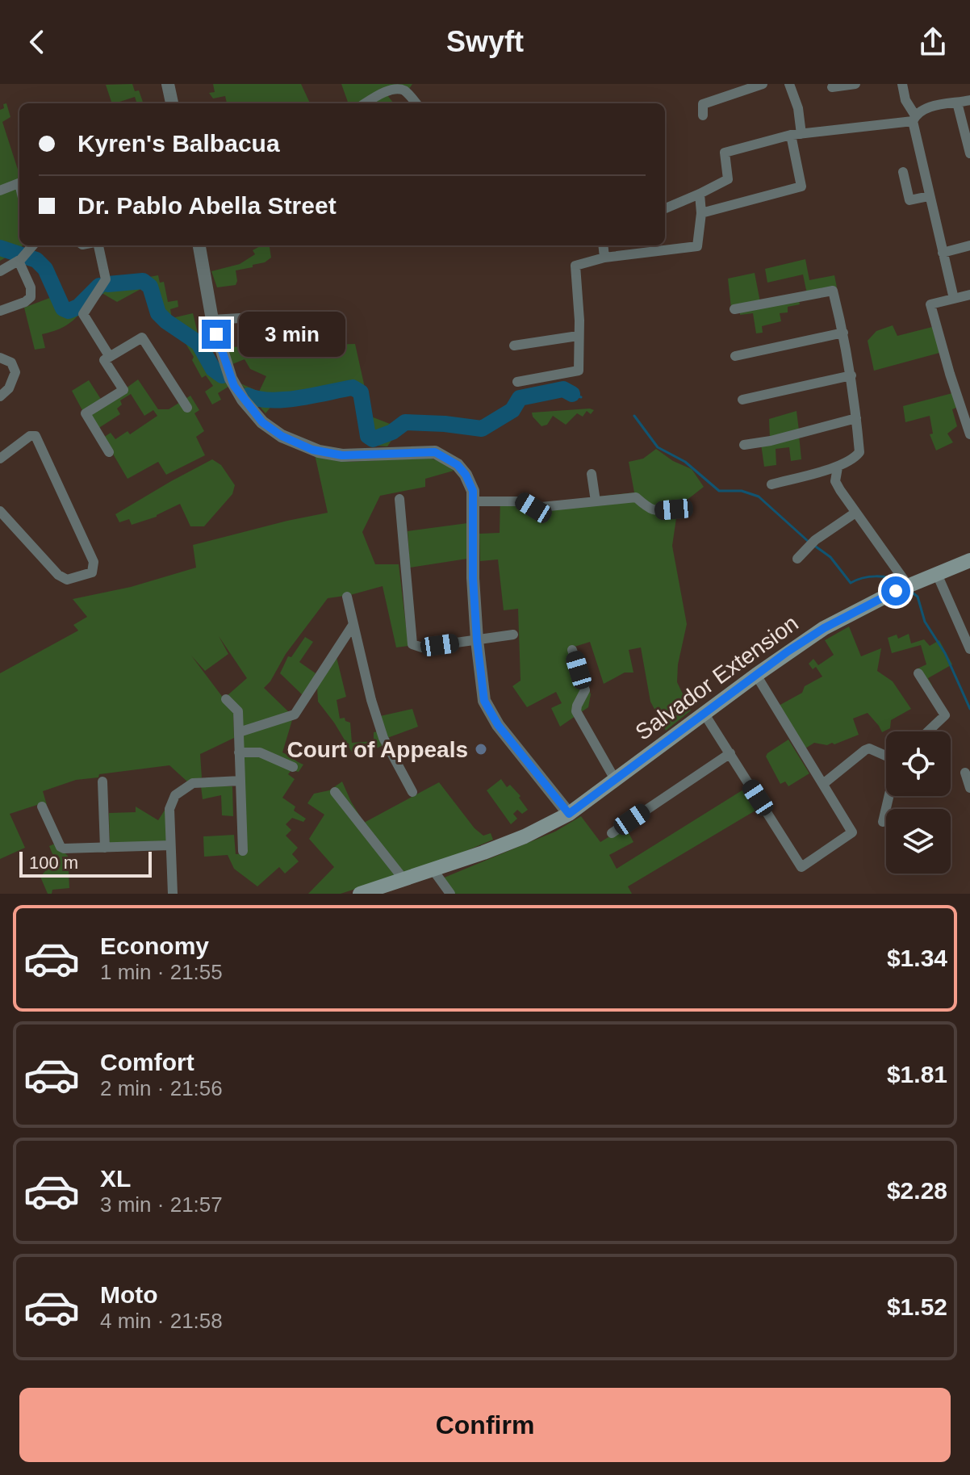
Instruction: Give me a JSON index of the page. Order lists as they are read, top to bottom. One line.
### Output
{"streets":{"main road":["Salvador Extension"]},"places":["Court of Appeals"],"scale_bar":"100 m","page":{"header":"Swyft","banner":["Kyren's Balbacua","Dr. Pablo Abella Street"],"bubble":"3 min","scale":"100 m","list":[{"name":"Economy","note":"1 min · 21:55","value":"$1.34"},{"name":"Comfort","note":"2 min · 21:56","value":"$1.81"},{"name":"XL","note":"3 min · 21:57","value":"$2.28"},{"name":"Moto","note":"4 min · 21:58","value":"$1.52"}],"buttons":"Confirm"}}
